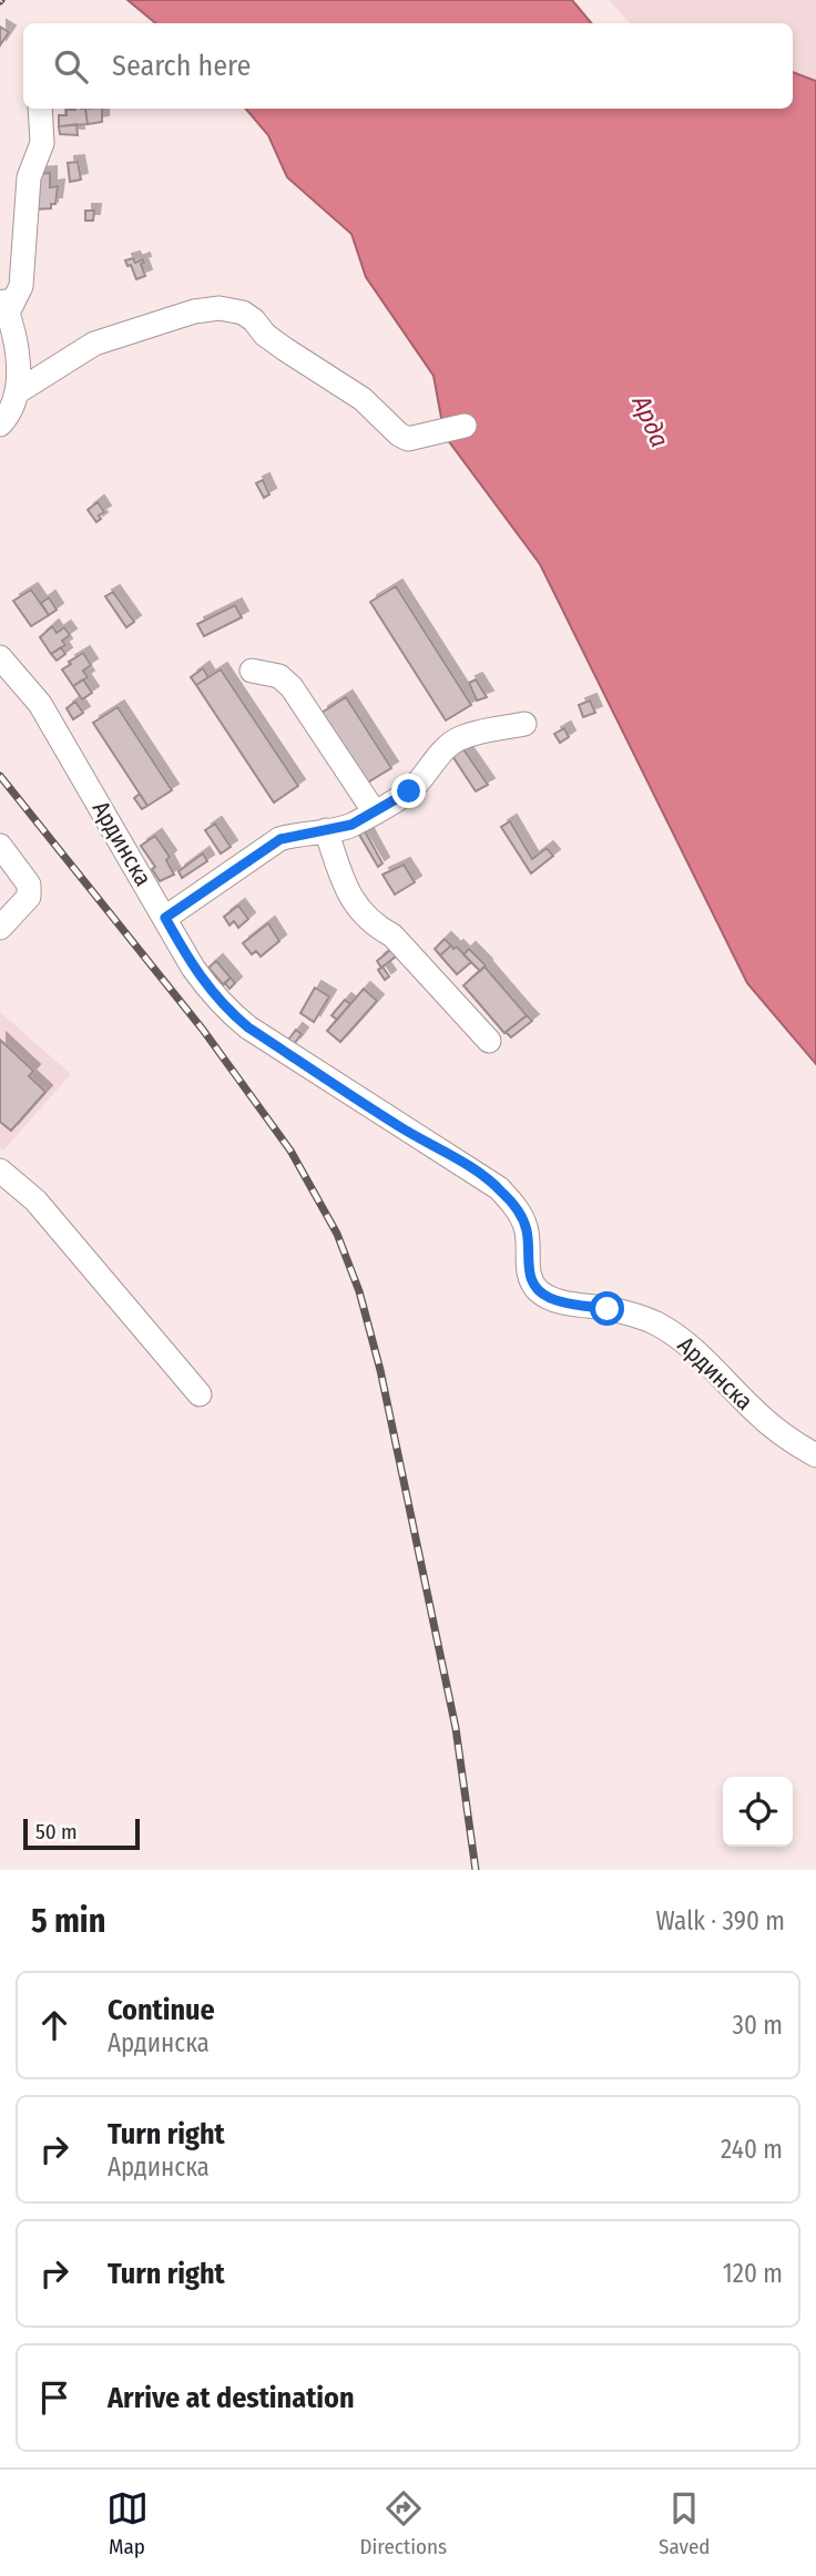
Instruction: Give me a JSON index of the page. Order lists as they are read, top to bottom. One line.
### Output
{"streets":{"street":["Ардинска"]},"water":["Арда"],"scale_bar":"50 m","page":{"search":"Search here","scale":"50 m","heading":["5 min","Walk · 390 m"],"list":[["Continue","Ардинска","30 m"],["Turn right","Ардинска","240 m"],["Turn right","120 m"],"Arrive at destination"],"nav":["Map","Directions","Saved"]}}
